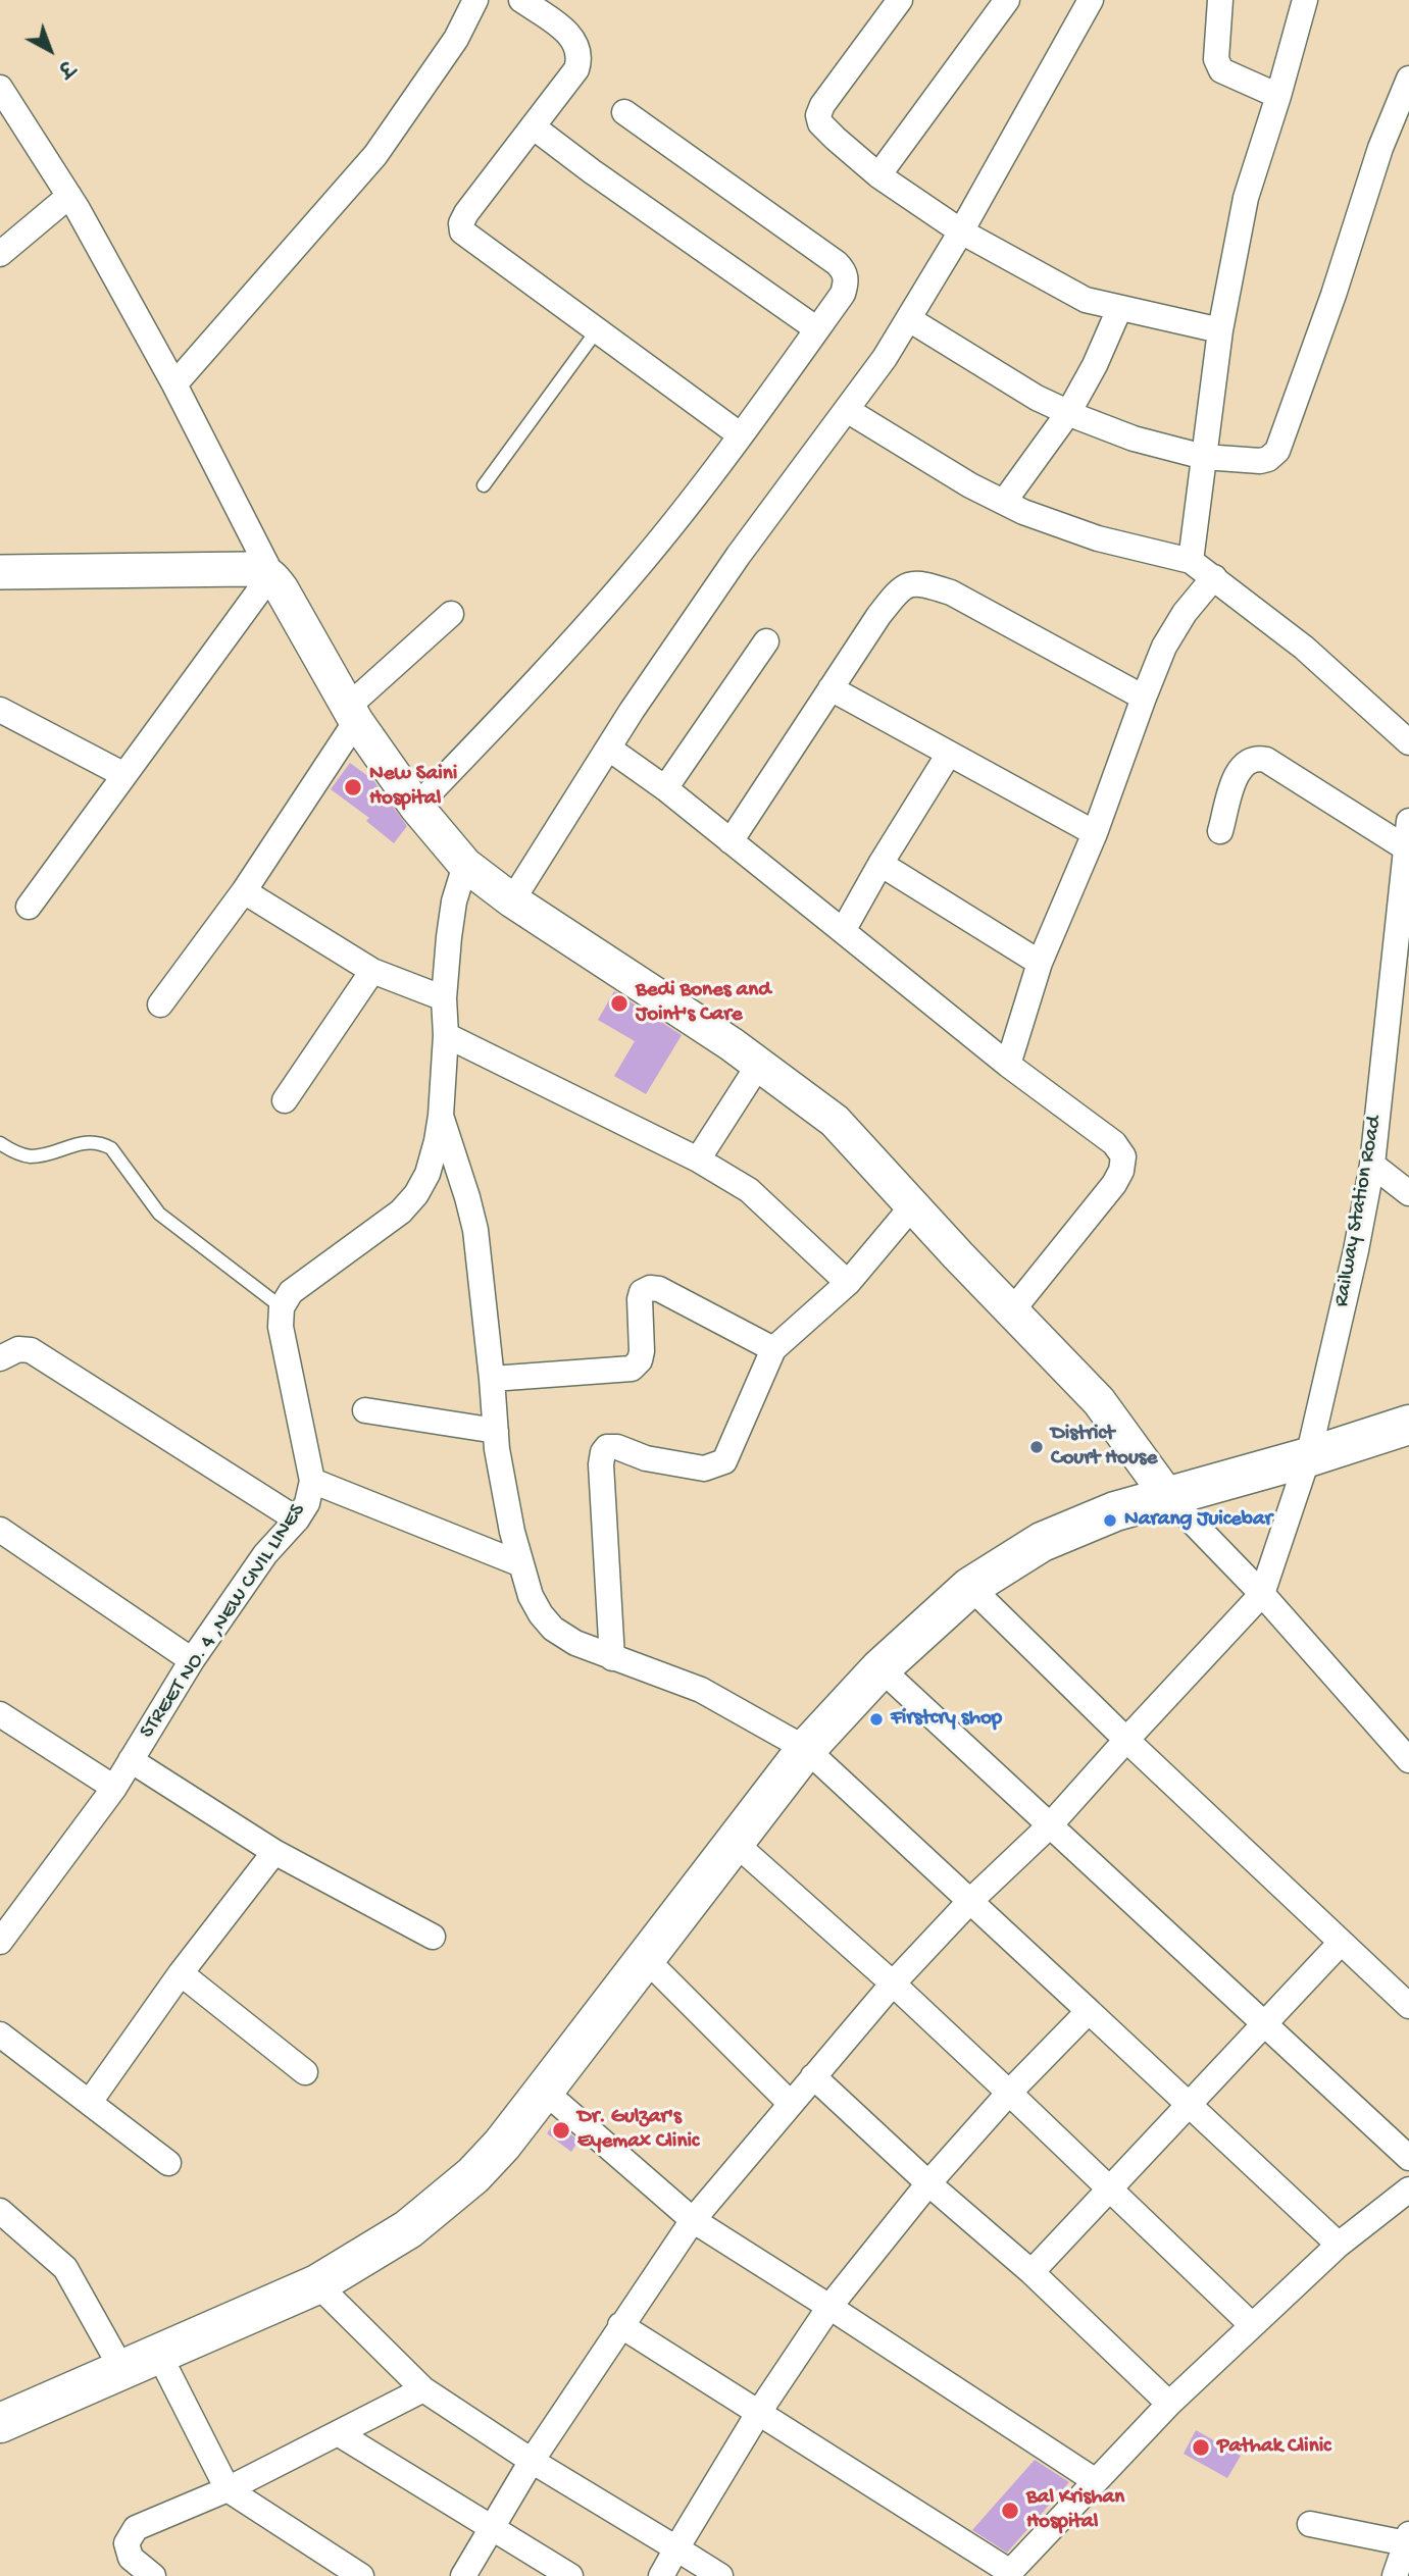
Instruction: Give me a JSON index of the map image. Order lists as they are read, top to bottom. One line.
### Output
{"streets":{"street":["Railway Station Road","STREET NO. 4 ,NEW CIVIL LINES"]},"places":["New Saini Hospital","Bedi Bones and Joint's Care","District Court House","Narang Juicebar","Firstcry shop","Dr. Gulzar's Eyemax Clinic","Pathak Clinic","Bal Krishan Hospital"],"north":"bottom right"}
